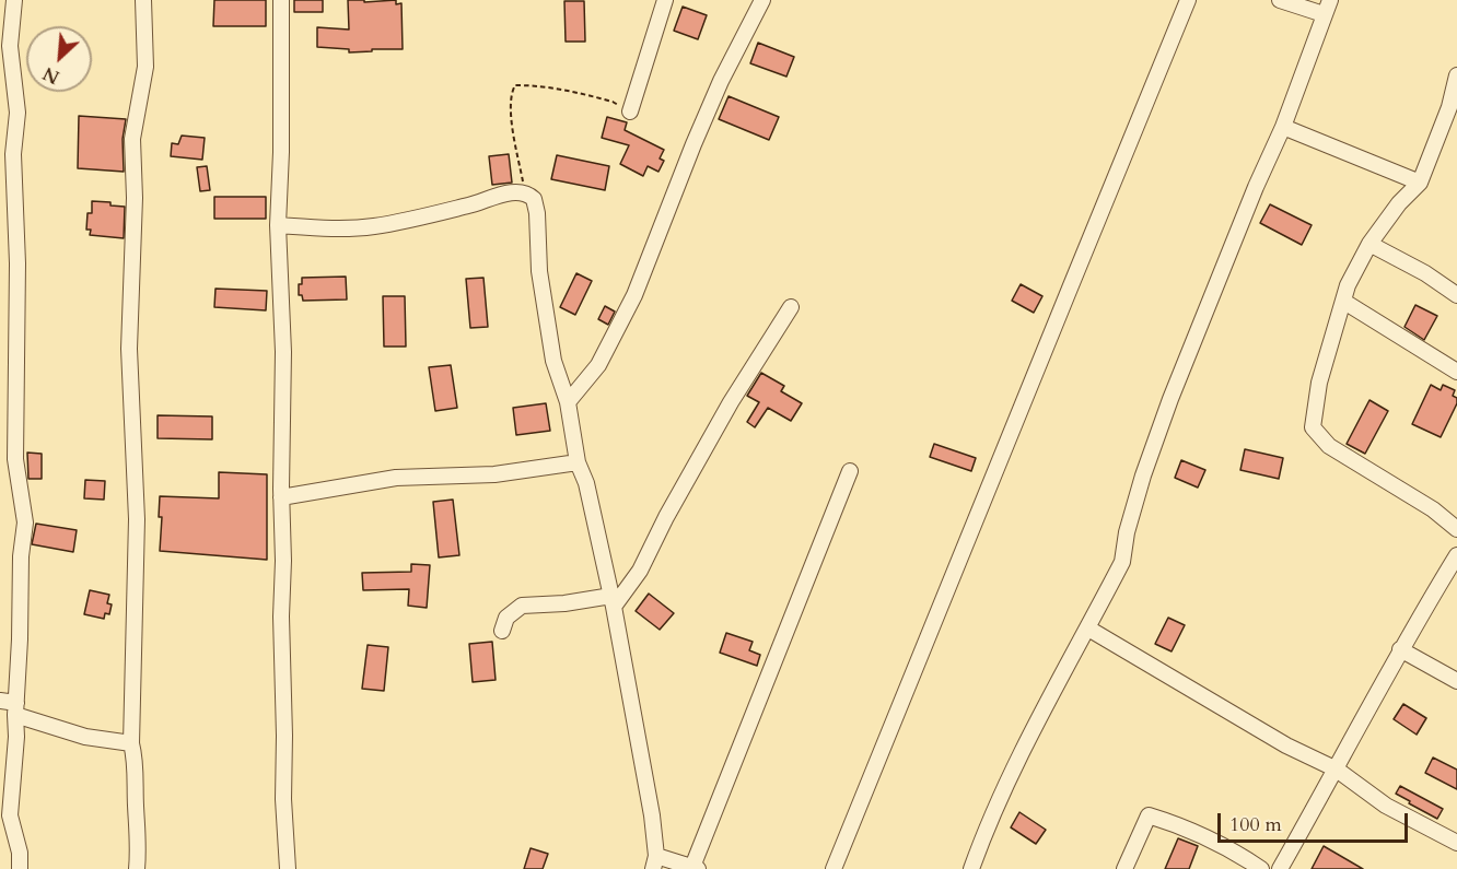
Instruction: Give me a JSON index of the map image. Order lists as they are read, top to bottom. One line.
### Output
{"scale_bar":"100 m","north":"bottom left"}
